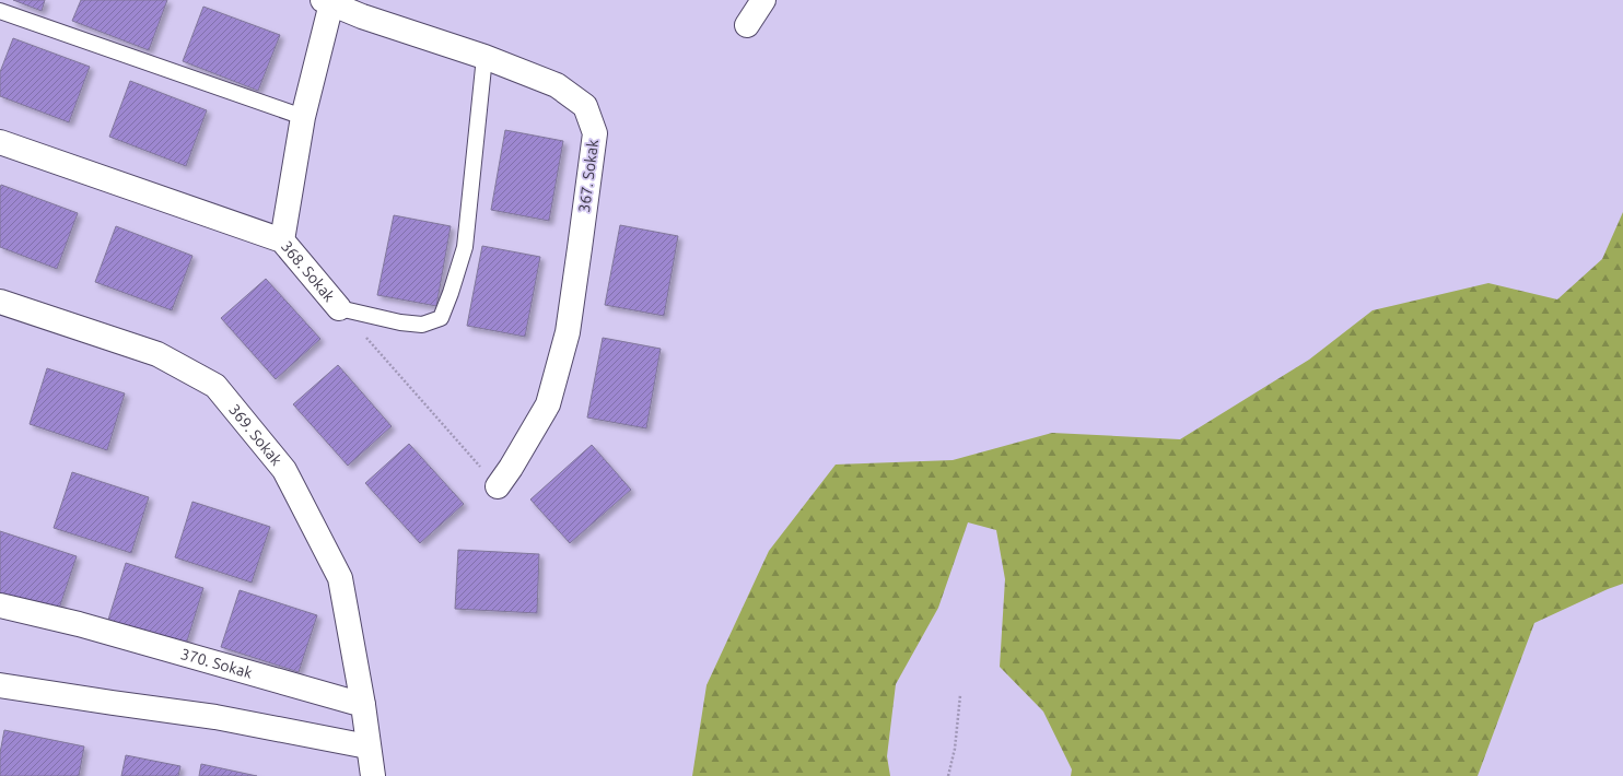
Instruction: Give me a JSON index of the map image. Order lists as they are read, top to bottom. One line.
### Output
{"streets":{"street":["367. Sokak","368. Sokak","369. Sokak","370. Sokak"]},"crossings":[["367. Sokak","368. Sokak"],["369. Sokak","370. Sokak"]]}
